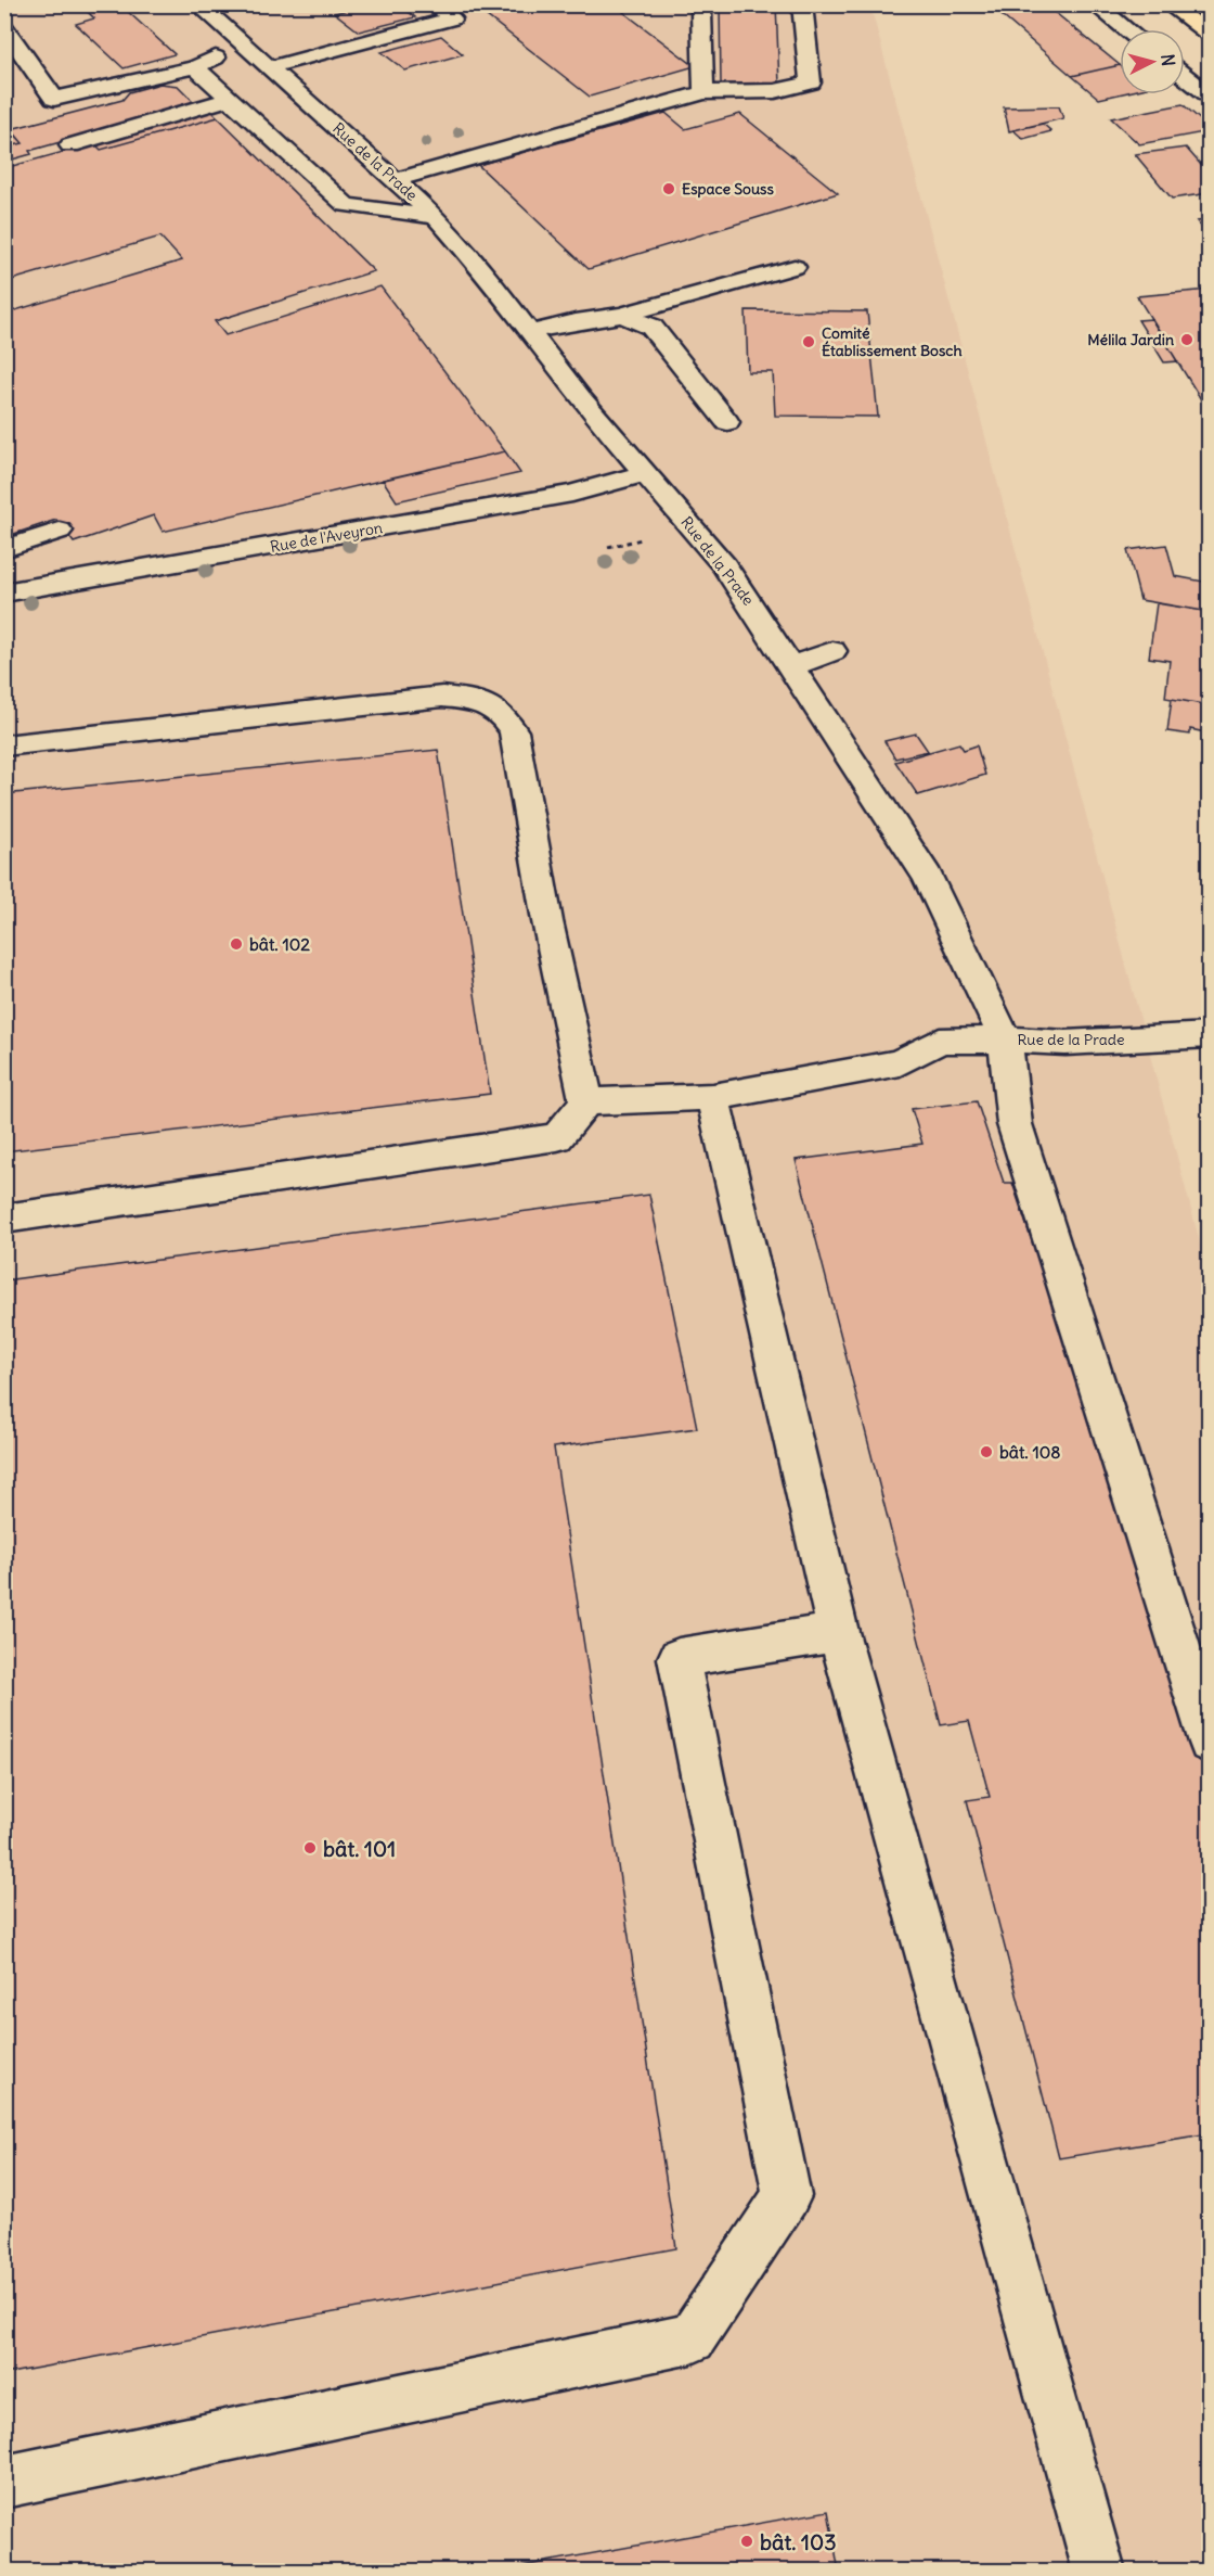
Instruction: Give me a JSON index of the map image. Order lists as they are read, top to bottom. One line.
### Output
{"streets":{"street":["Rue de la Prade","Rue de l'Aveyron"]},"crossings":[["Rue de la Prade","Rue de l'Aveyron"]],"places":["Espace Souss","Mélila Jardin","Comité Établissement Bosch","bât. 102","bât. 108","bât. 101","bât. 103"],"north":"right"}
